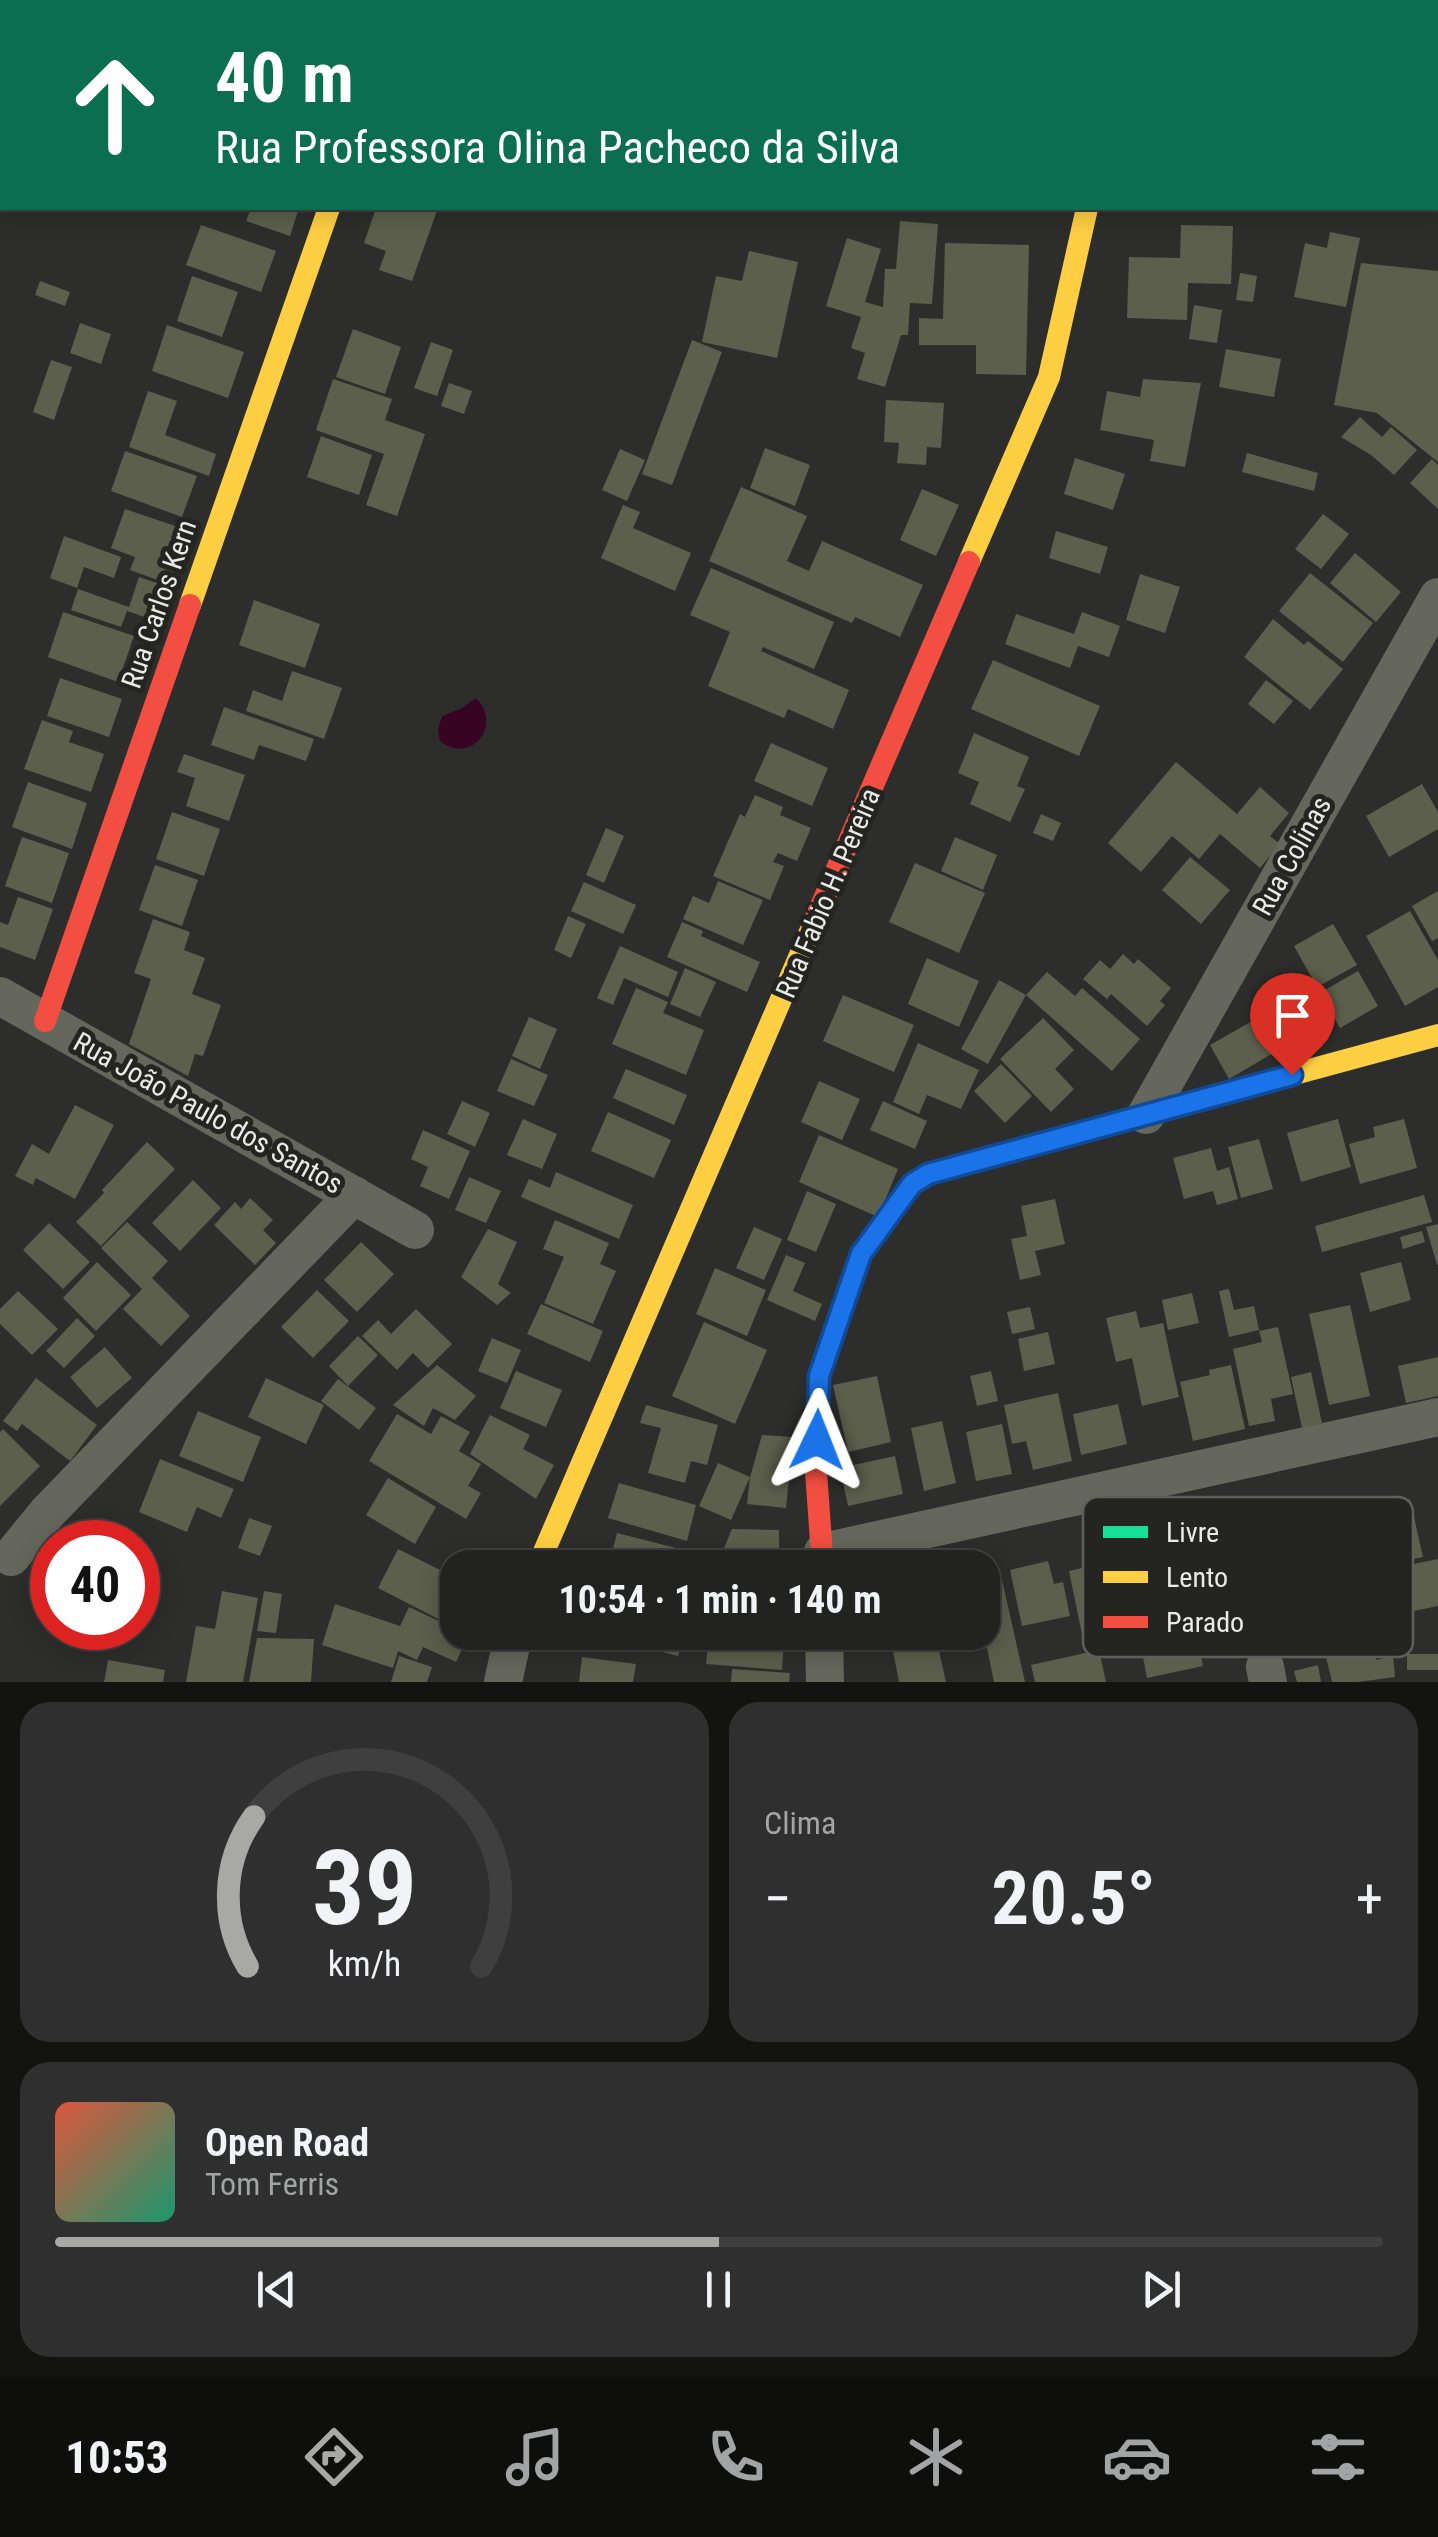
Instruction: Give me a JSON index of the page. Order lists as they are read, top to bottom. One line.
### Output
{"streets":{"street":["Rua Carlos Kern","Rua Colinas","Rua Fabio H. Pereira","Rua João Paulo dos Santos"]},"crossings":[["Rua Carlos Kern","Rua João Paulo dos Santos"]],"legend":["Livre","Lento","Parado"],"page":{"turn":["40 m","Rua Professora Olina Pacheco da Silva"],"limit":"40","trip":"10:54 · 1 min · 140 m","tile":"Clima","heat":["−","20.5°","+"],"song":["Open Road","Tom Ferris"],"tabs":"10:53","gauge":["39","km/h"]}}
